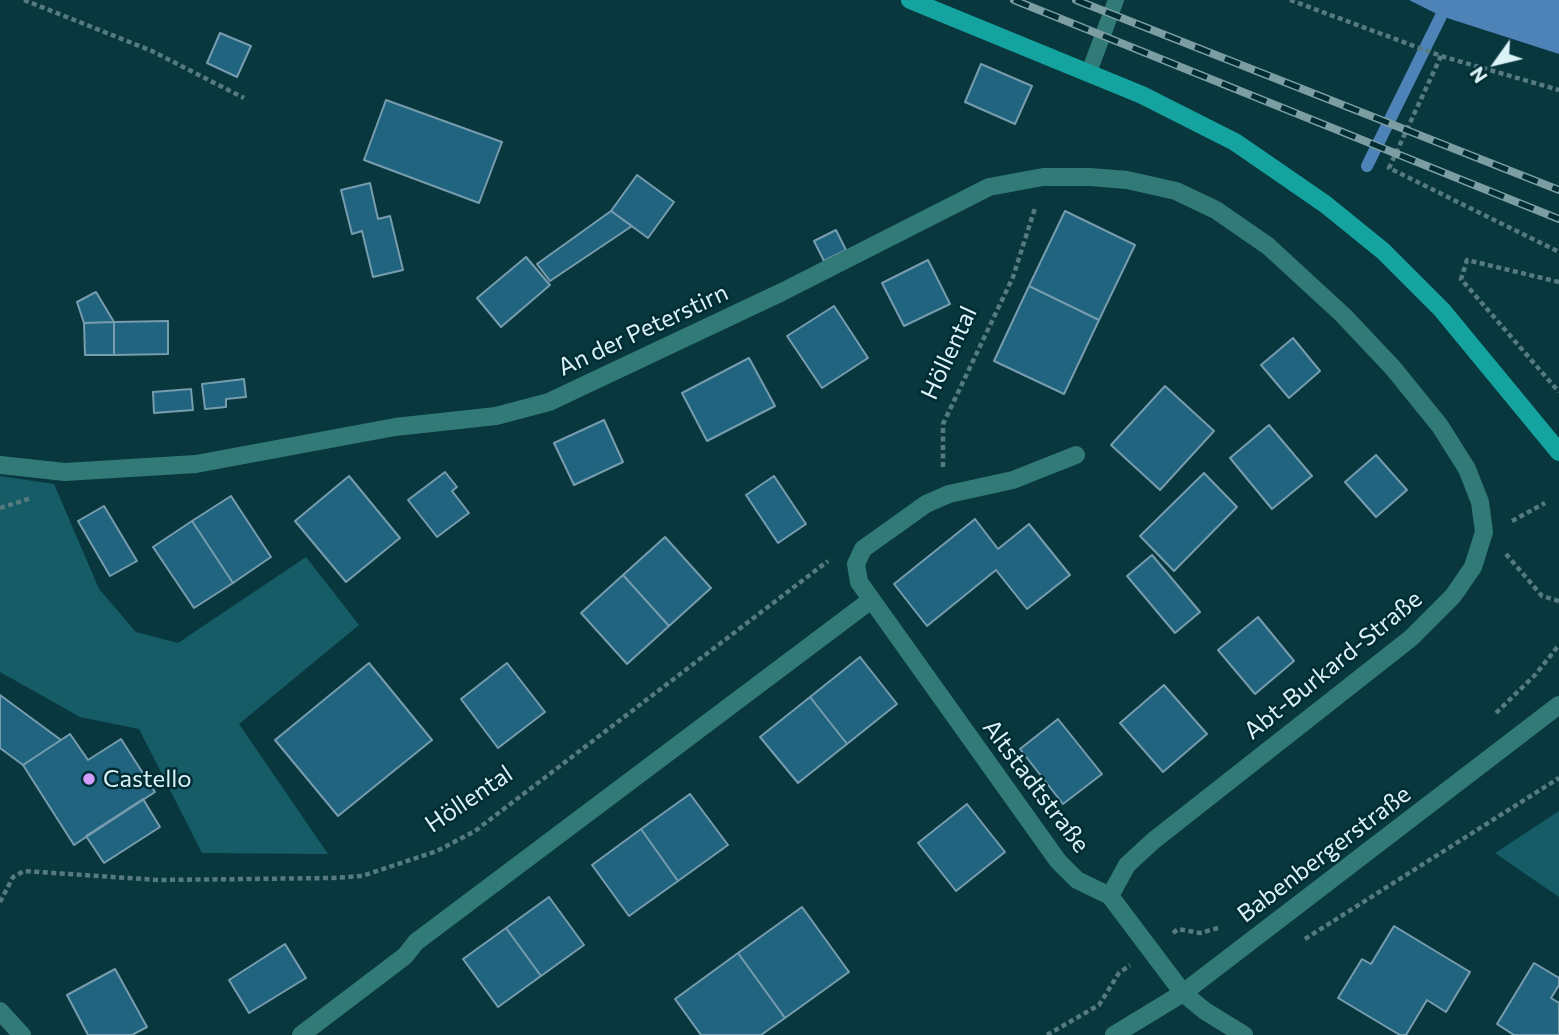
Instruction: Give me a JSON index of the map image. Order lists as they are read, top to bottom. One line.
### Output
{"streets":{"street":["An der Peterstirn","Abt-Burkard-Straße","Altstadtstraße","Babenbergerstraße"],"path":["Höllental"]},"crossings":[["An der Peterstirn","Abt-Burkard-Straße"],["Abt-Burkard-Straße","Altstadtstraße"],["Altstadtstraße","Babenbergerstraße"]],"places":["Castello"],"north":"bottom left"}
